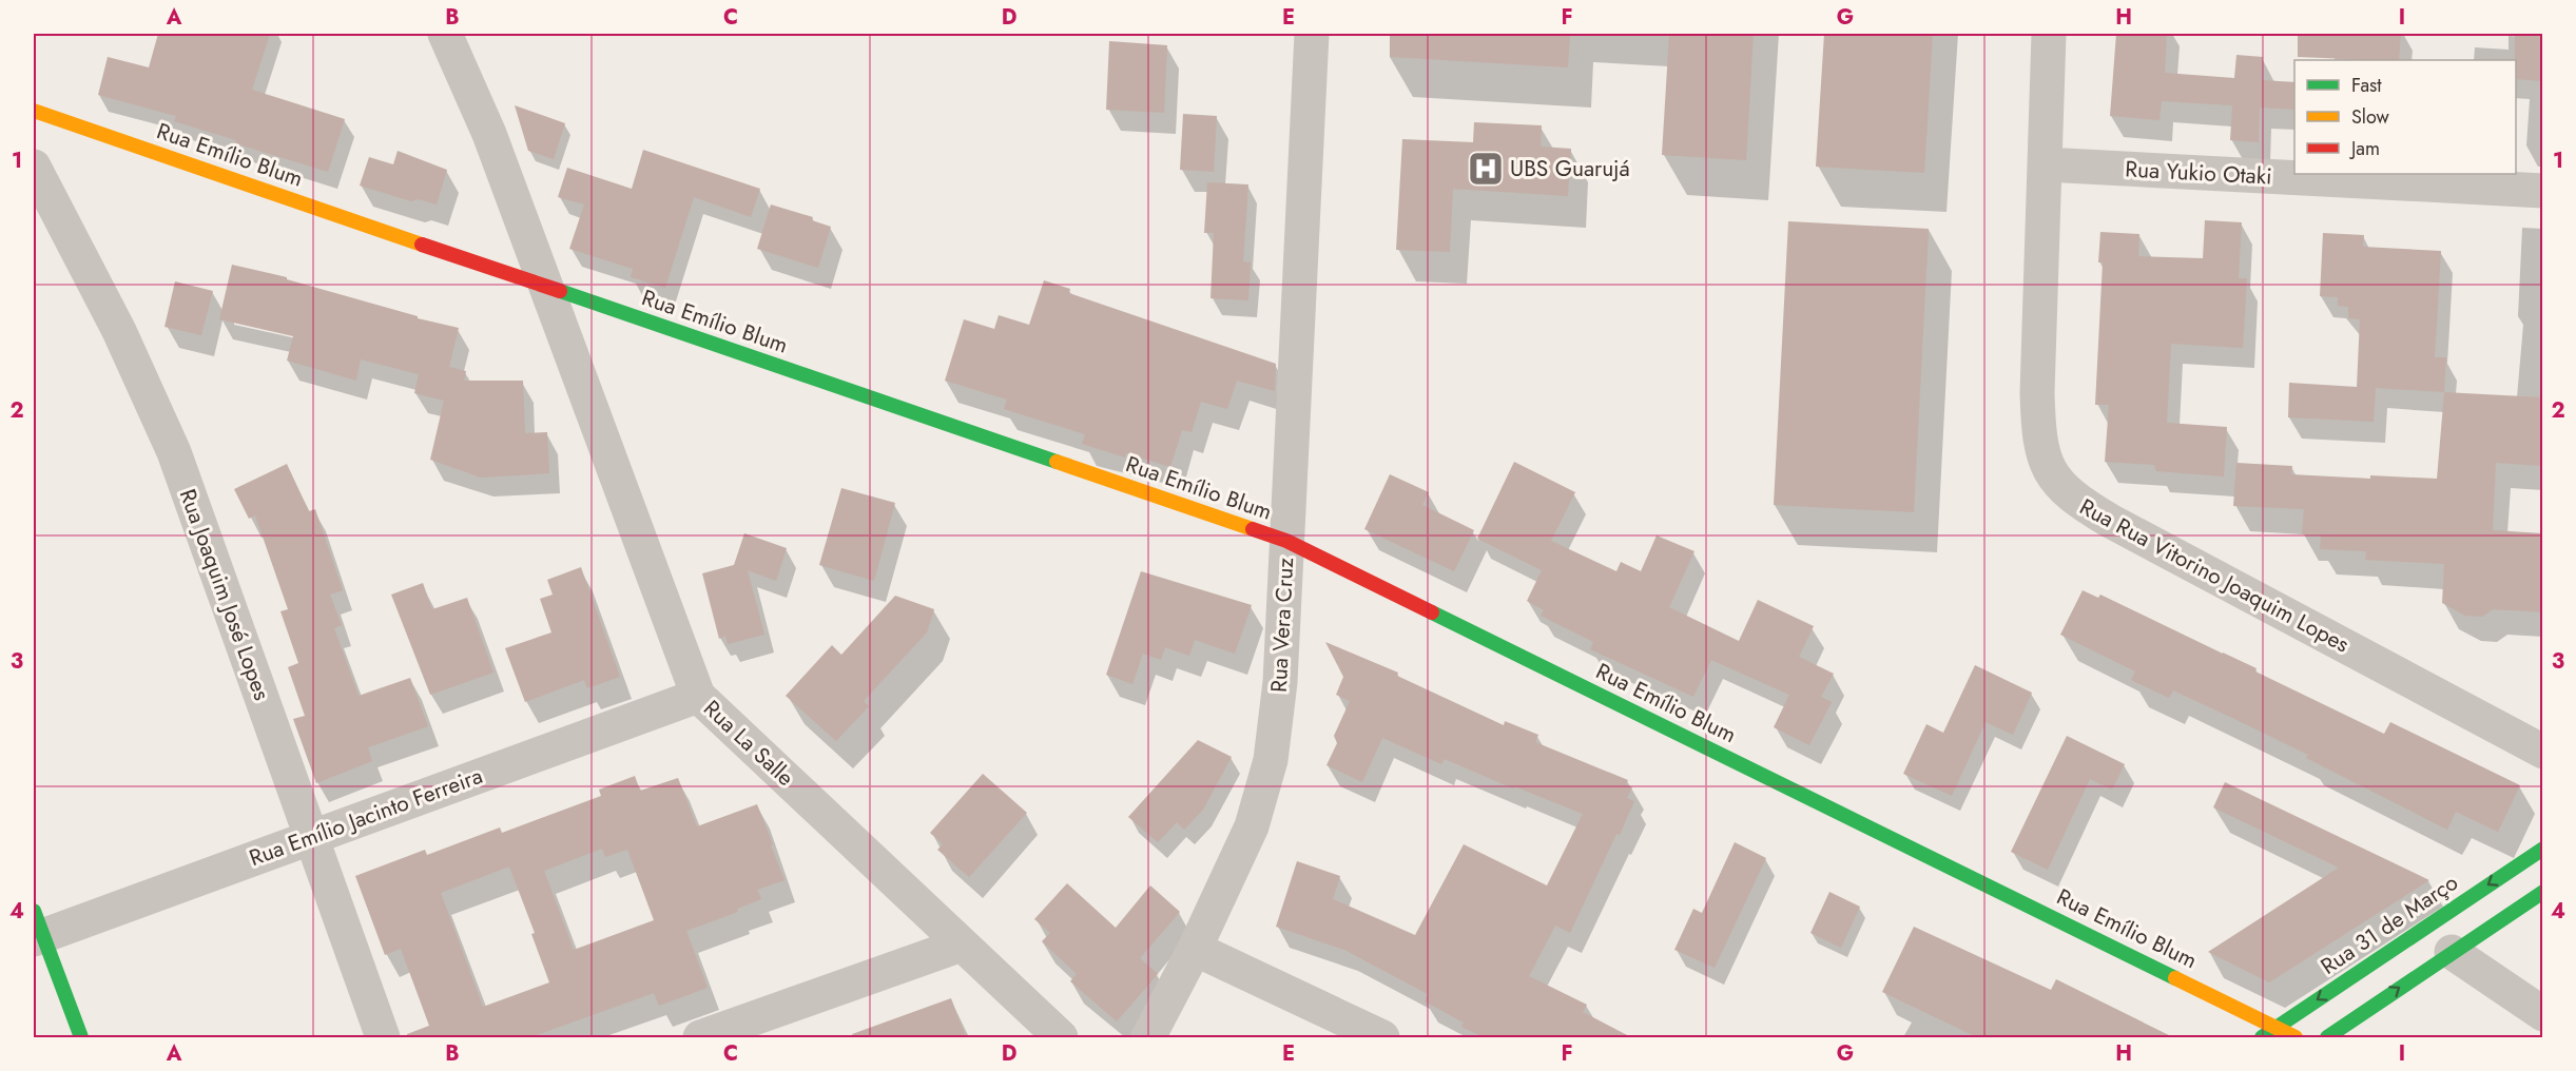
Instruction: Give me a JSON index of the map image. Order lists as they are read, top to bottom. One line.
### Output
{"streets":{"main road":["Rua Emílio Blum","Rua 31 de Março"],"street":["Rua Yukio Otaki","Rua Rua Vitorino Joaquim Lopes","Rua Joaquim José Lopes","Rua Vera Cruz","Rua La Salle","Rua Emílio Jacinto Ferreira"]},"crossings":[["Rua Emílio Blum","Rua Vera Cruz"],["Rua Emílio Blum","Rua La Salle"],["Rua Emílio Blum","Rua 31 de Março"],["Rua Yukio Otaki","Rua Rua Vitorino Joaquim Lopes"],["Rua Joaquim José Lopes","Rua Emílio Jacinto Ferreira"],["Rua La Salle","Rua Emílio Jacinto Ferreira"]],"places":{"hospital":["UBS Guarujá"]},"legend":["Fast","Slow","Jam"],"grid":{"columns":["A","B","C","D","E","F","G","H","I"],"rows":["1","2","3","4"]}}
